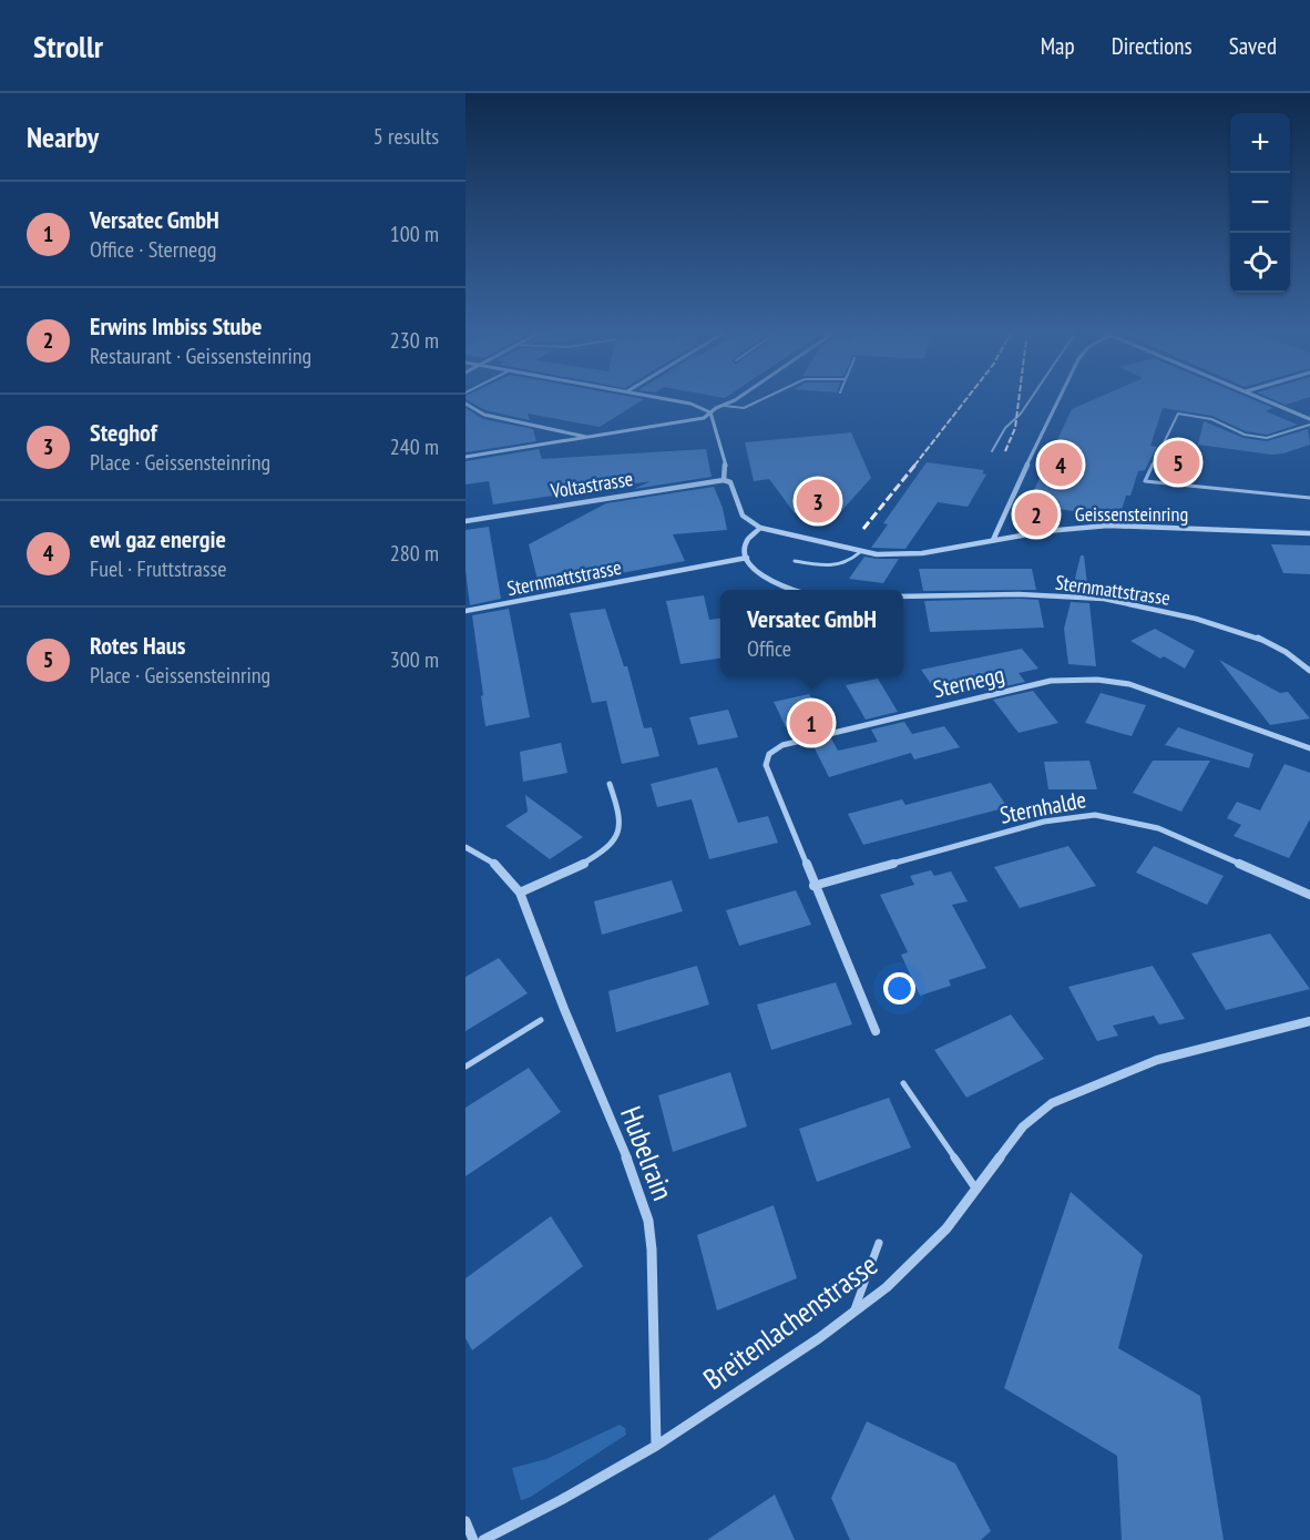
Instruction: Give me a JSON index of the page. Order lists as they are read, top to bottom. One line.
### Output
{"streets":{"street":["Voltastrasse","Geissensteinring","Sternmattstrasse","Sternegg","Sternhalde","Hubelrain","Breitenlachenstrasse"]},"crossings":[["Sternegg","Sternhalde"],["Hubelrain","Breitenlachenstrasse"]],"page":{"header":"Strollr","nav":["Map","Directions","Saved"],"heading":["Nearby","5 results"],"map_buttons":["+","−"],"list":[{"mark":"1","name":"Versatec GmbH","note":"Office · Sternegg","value":"100 m"},{"mark":"2","name":"Erwins Imbiss Stube","note":"Restaurant · Geissensteinring","value":"230 m"},{"mark":"3","name":"Steghof","note":"Place · Geissensteinring","value":"240 m"},{"mark":"4","name":"ewl gaz energie","note":"Fuel · Fruttstrasse","value":"280 m"},{"mark":"5","name":"Rotes Haus","note":"Place · Geissensteinring","value":"300 m"}],"pins":["5","4","3","2","1"],"popup":["Versatec GmbH","Office"]}}
